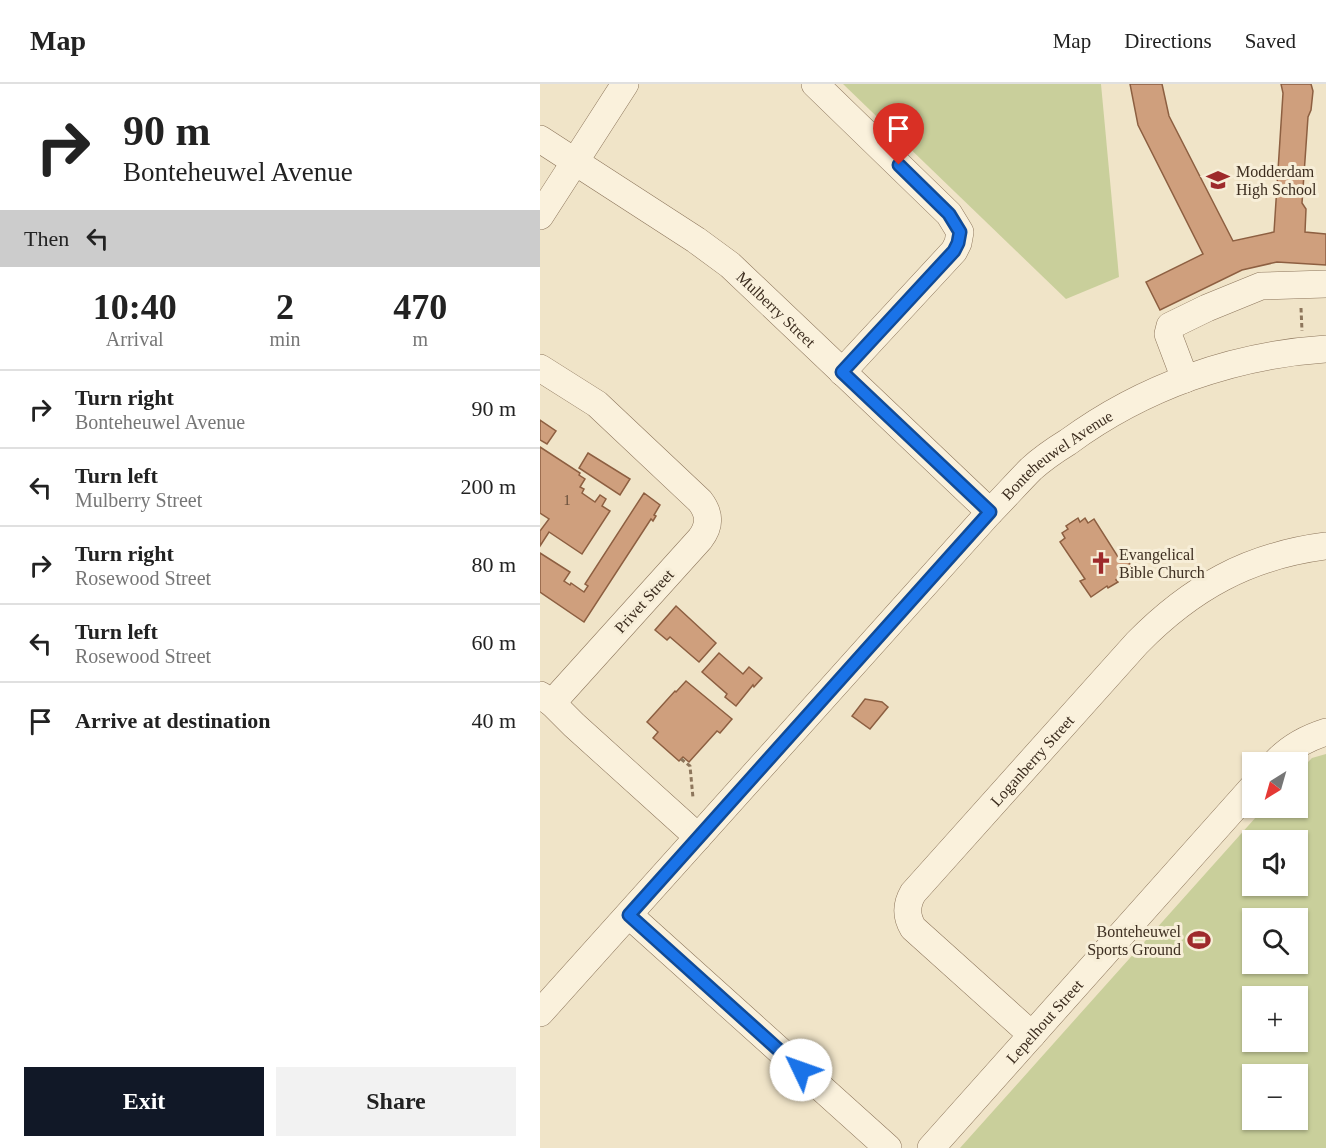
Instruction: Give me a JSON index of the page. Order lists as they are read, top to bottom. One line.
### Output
{"streets":{"street":["Mulberry Street","Bonteheuwel Avenue","Privet Street","Loganberry Street","Lepelhout Street"]},"crossings":[["Mulberry Street","Bonteheuwel Avenue"],["Bonteheuwel Avenue","Privet Street"],["Loganberry Street","Lepelhout Street"]],"places":{"school or university":["Modderdam High School"],"church":["Evangelical Bible Church"],"sports":["Bonteheuwel Sports Ground"]},"house_numbers":["1"],"north":"bottom left","page":{"header":"Map","nav":["Map","Directions","Saved"],"turn":["90 m","Bonteheuwel Avenue"],"then":"Then","eta":["10:40","Arrival","2","min","470","m"],"list":[{"name":"Turn right","note":"Bonteheuwel Avenue","value":"90 m"},{"name":"Turn left","note":"Mulberry Street","value":"200 m"},{"name":"Turn right","note":"Rosewood Street","value":"80 m"},{"name":"Turn left","note":"Rosewood Street","value":"60 m"},{"name":"Arrive at destination","value":"40 m"}],"map_buttons":["+","−"],"buttons":["Exit","Share"]}}
